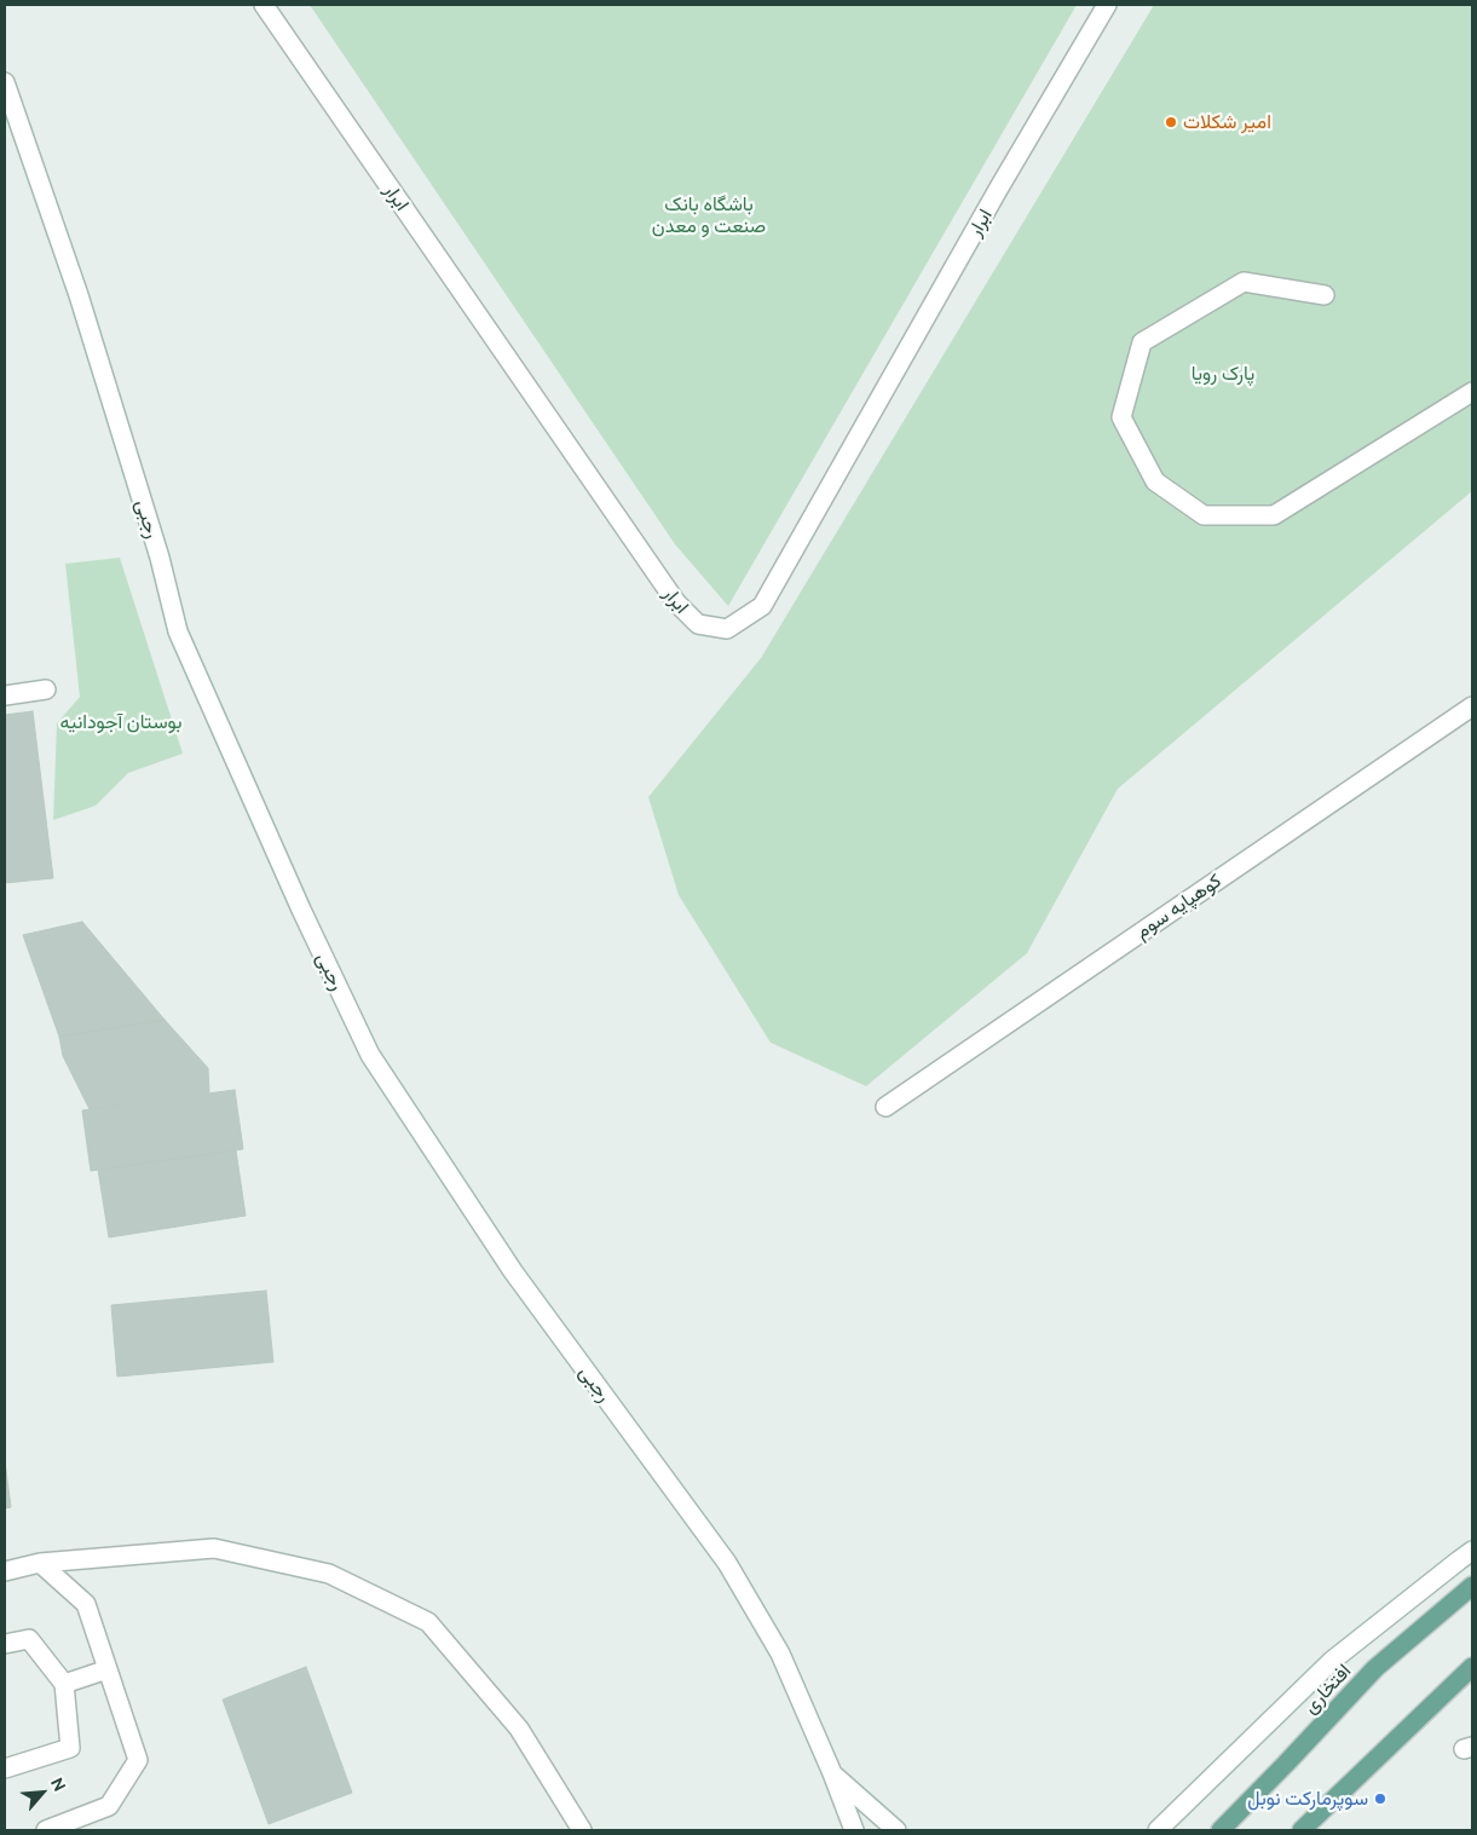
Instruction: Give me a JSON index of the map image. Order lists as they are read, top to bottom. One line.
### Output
{"streets":{"main road":["افتخاری"],"street":["ابرار","رجبی","کوهپایه سوم"]},"parks":["باشگاه بانک صنعت و معدن","پارک رویا","بوستان آجودانیه"],"places":["امیر شکلات","سوپرمارکت نوبل"],"north":"top right"}
